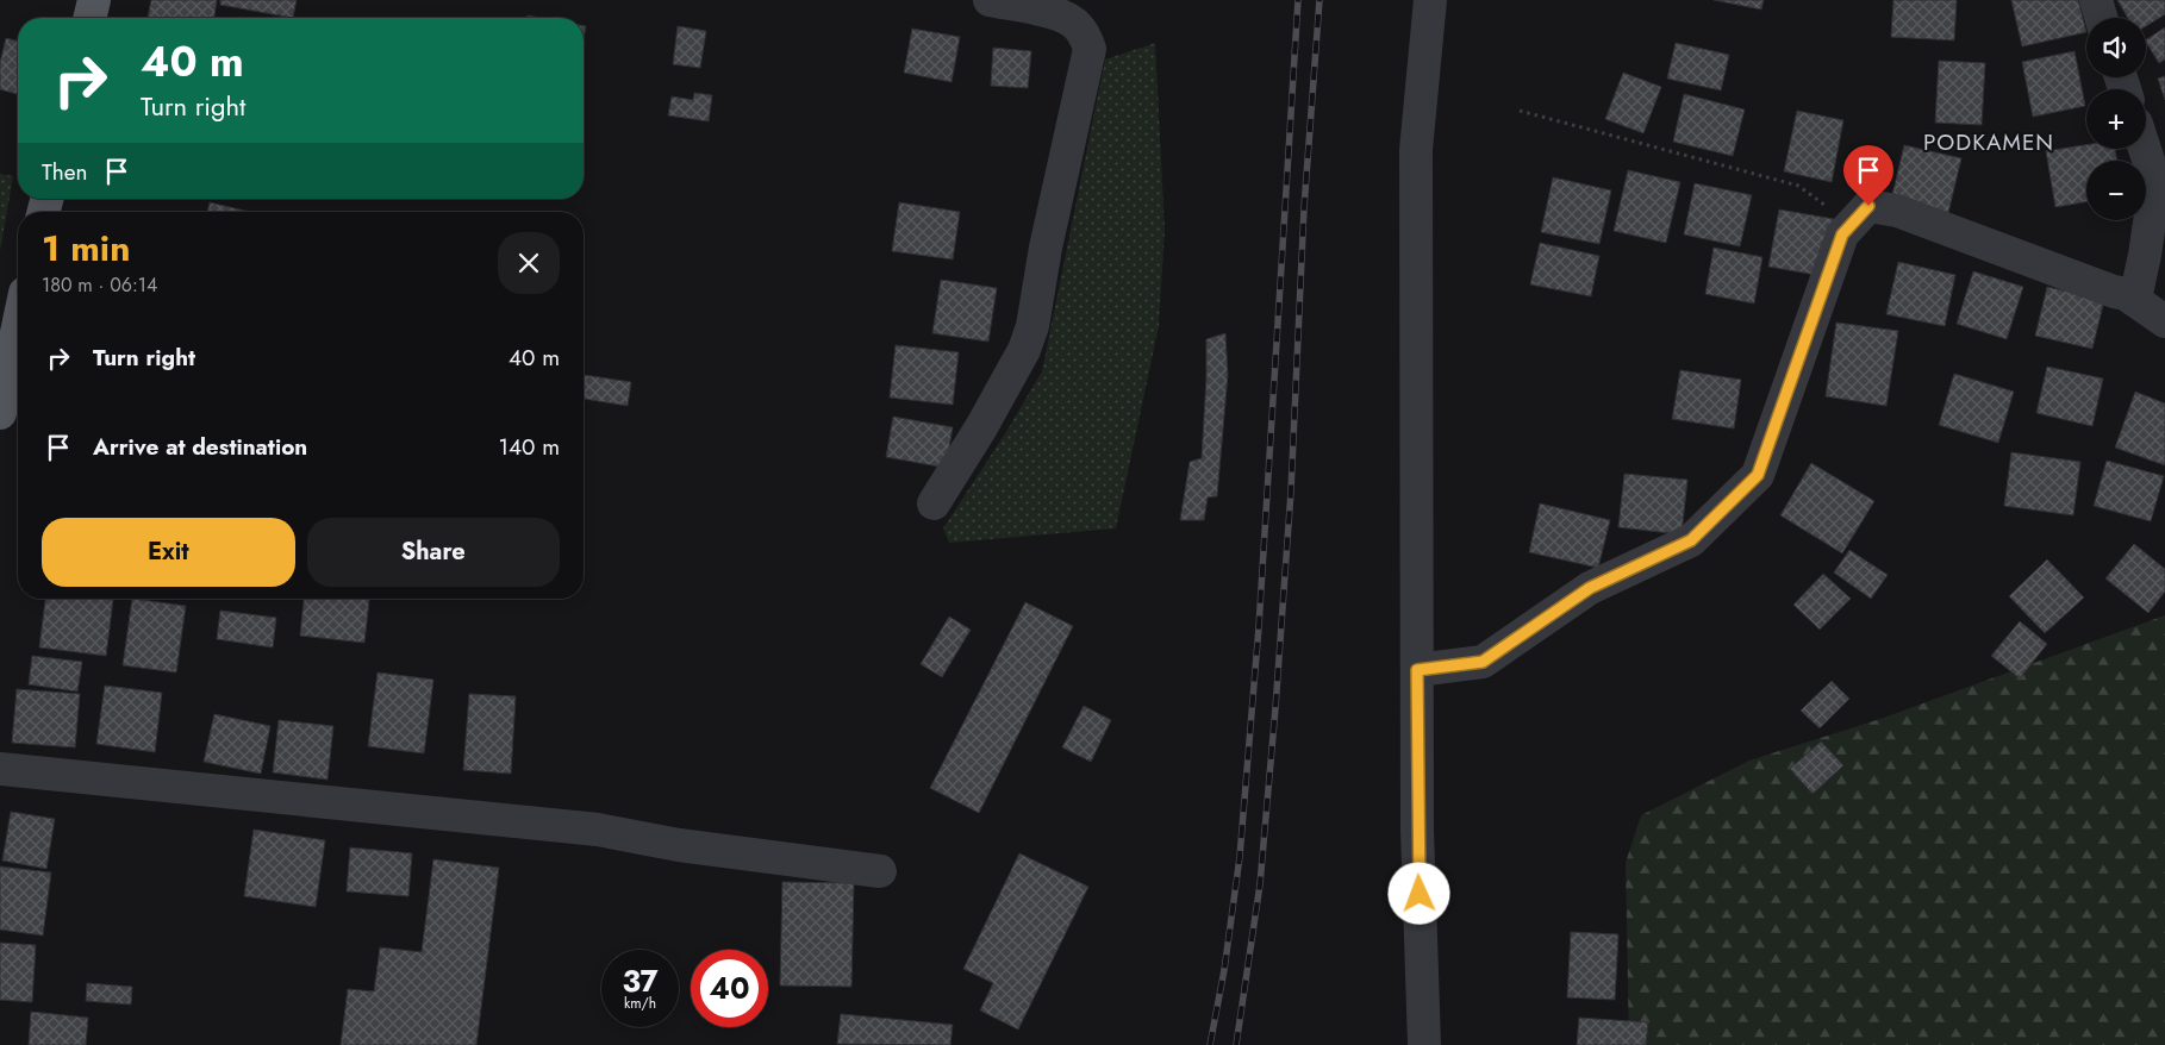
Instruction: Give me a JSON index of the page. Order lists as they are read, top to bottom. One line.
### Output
{"districts":["PODKAMEN"],"page":{"map_buttons":["+","−"],"turn":["40 m","Turn right"],"then":"Then","heading":["1 min","180 m · 06:14"],"list":[{"name":"Turn right","value":"40 m"},{"name":"Arrive at destination","value":"140 m"}],"buttons":["Exit","Share"],"speed":"37 km/h","limit":"40"}}
